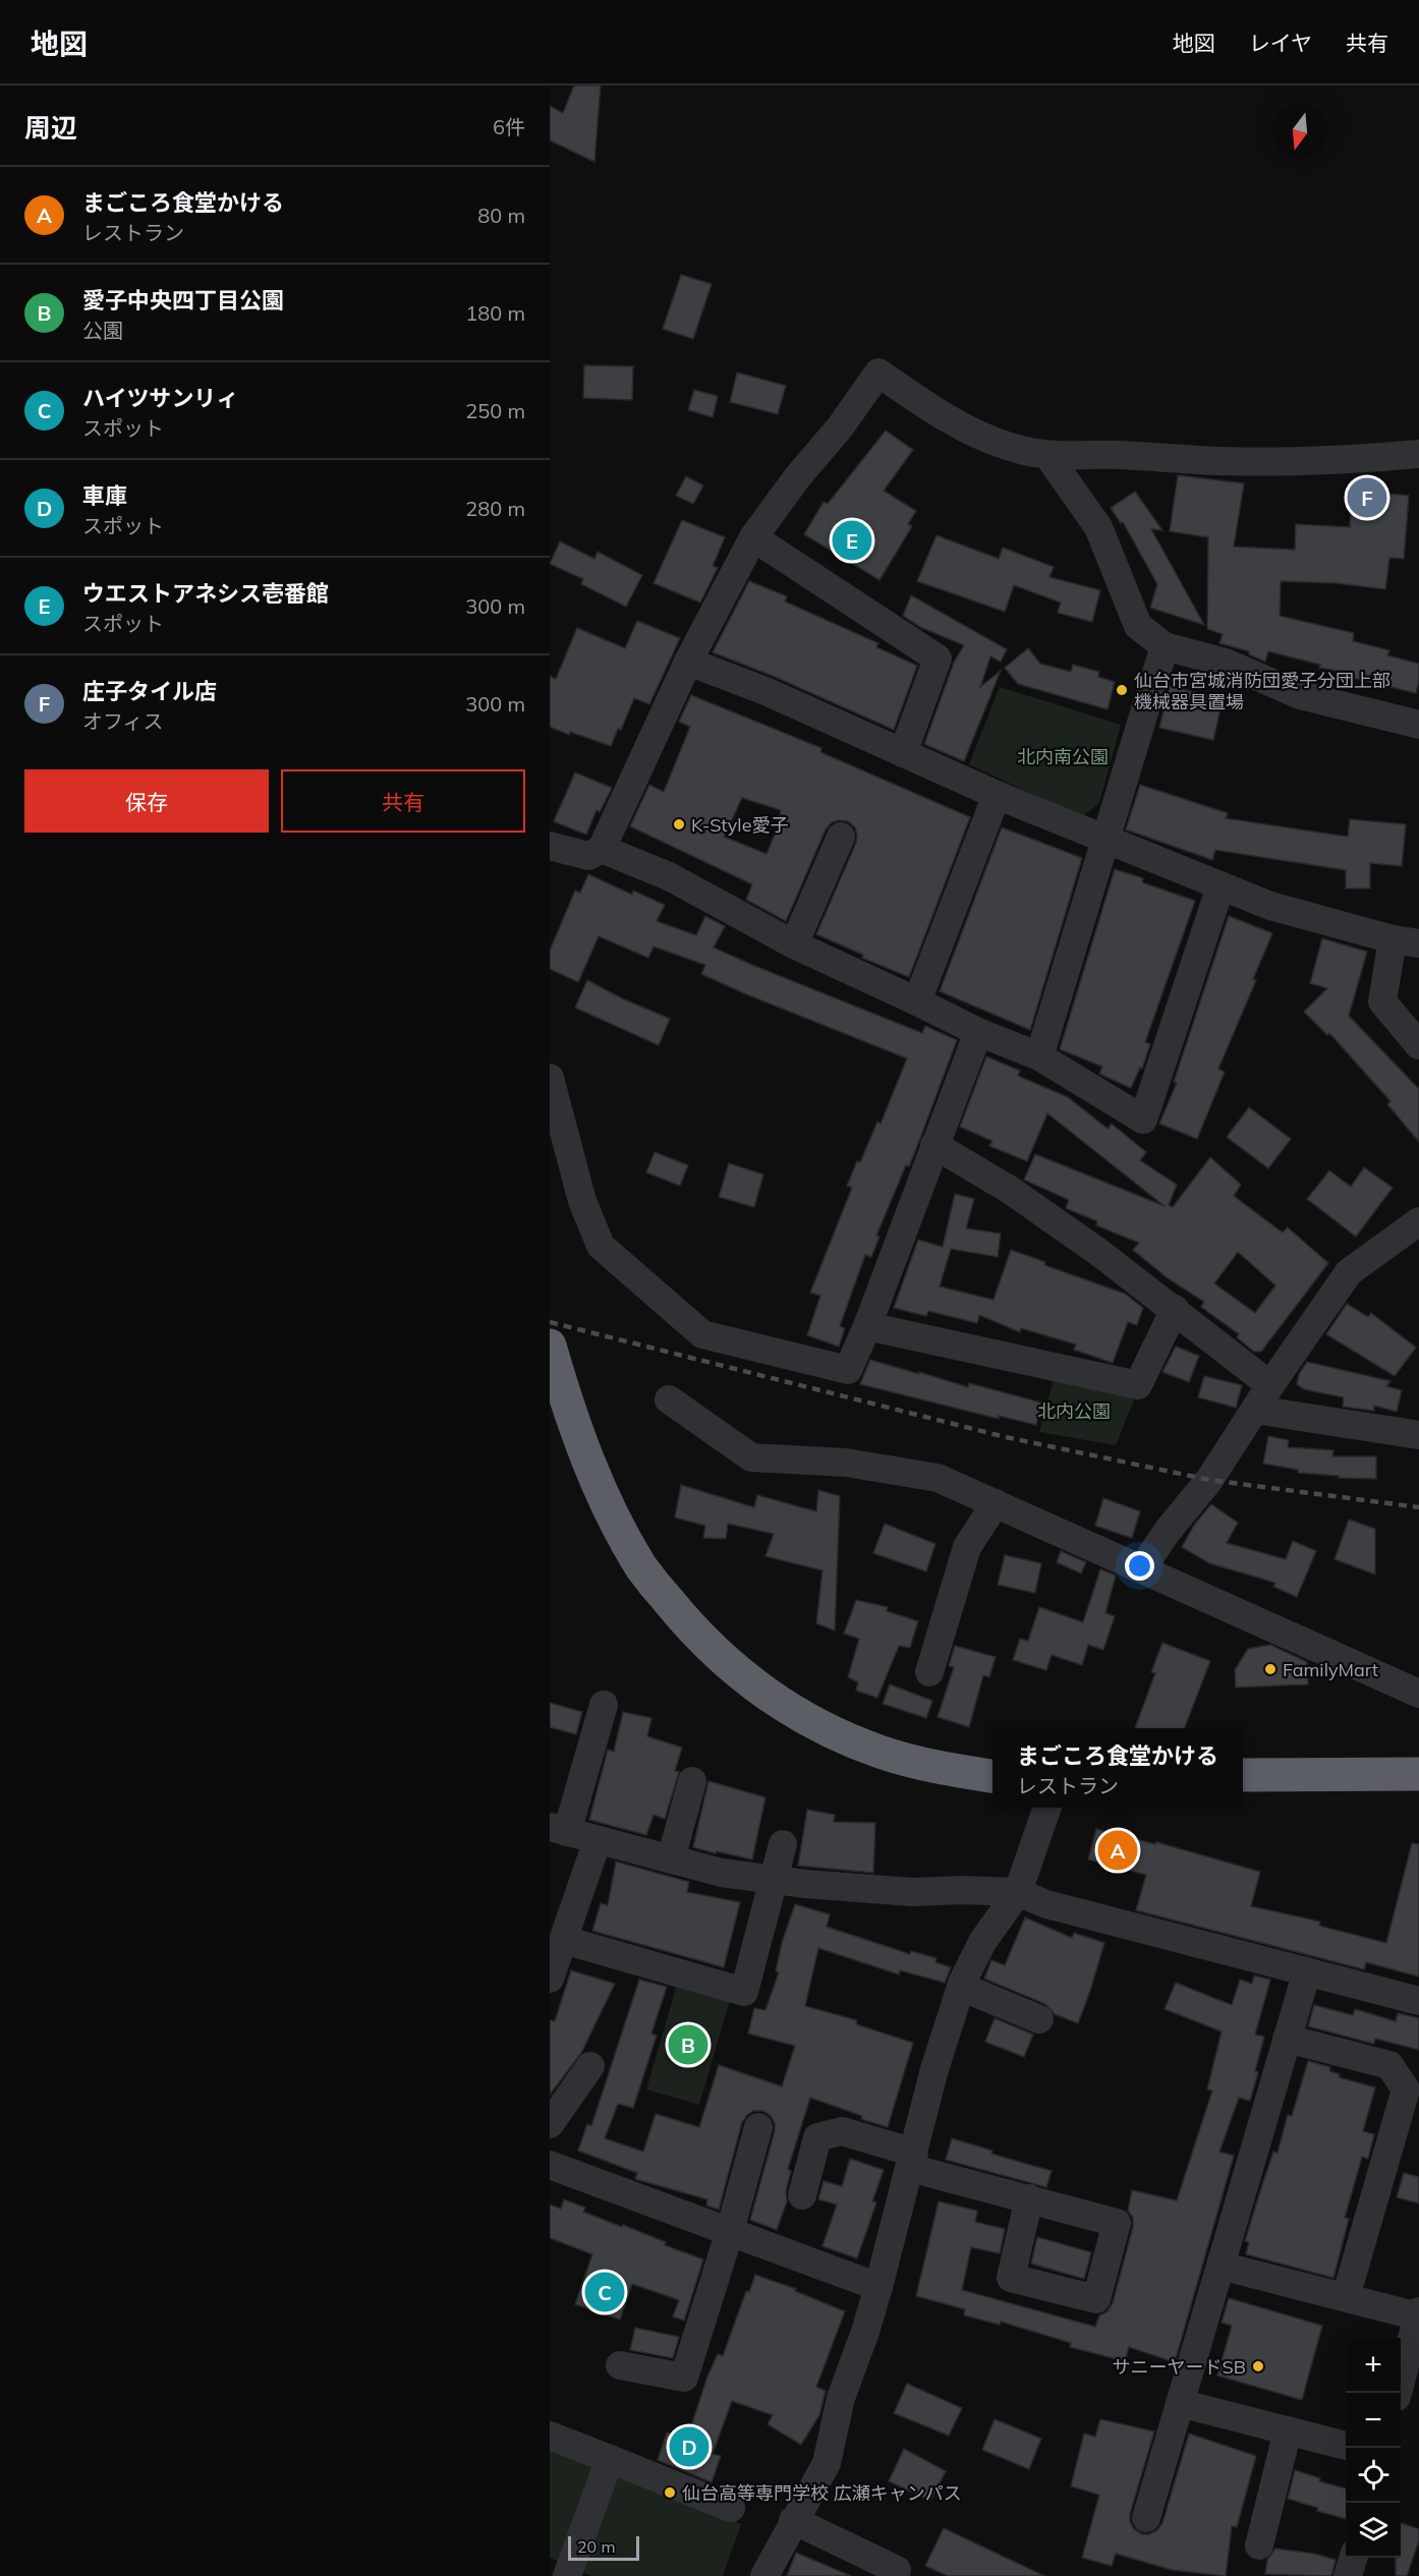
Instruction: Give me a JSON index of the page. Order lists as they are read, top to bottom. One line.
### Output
{"parks":["北内南公園","北内公園"],"places":["仙台市宮城消防団愛子分団上部 機械器具置場","K-Style愛子","FamilyMart","サニーヤードSB","仙台高等専門学校 広瀬キャンパス"],"scale_bar":"20 m","north":"bottom","page":{"header":"地図","nav":["地図","レイヤ","共有"],"heading":["周辺","6件"],"list":[{"mark":"A","name":"まごころ食堂かける","note":"レストラン","value":"80 m"},{"mark":"B","name":"愛子中央四丁目公園","note":"公園","value":"180 m"},{"mark":"C","name":"ハイツサンリィ","note":"スポット","value":"250 m"},{"mark":"D","name":"車庫","note":"スポット","value":"280 m"},{"mark":"E","name":"ウエストアネシス壱番館","note":"スポット","value":"300 m"},{"mark":"F","name":"庄子タイル店","note":"オフィス","value":"300 m"}],"pins":["F","E","A","B","C","D"],"buttons":["保存","共有"],"popup":["まごころ食堂かける","レストラン"],"map_buttons":["+","−"],"scale":"20 m"}}
